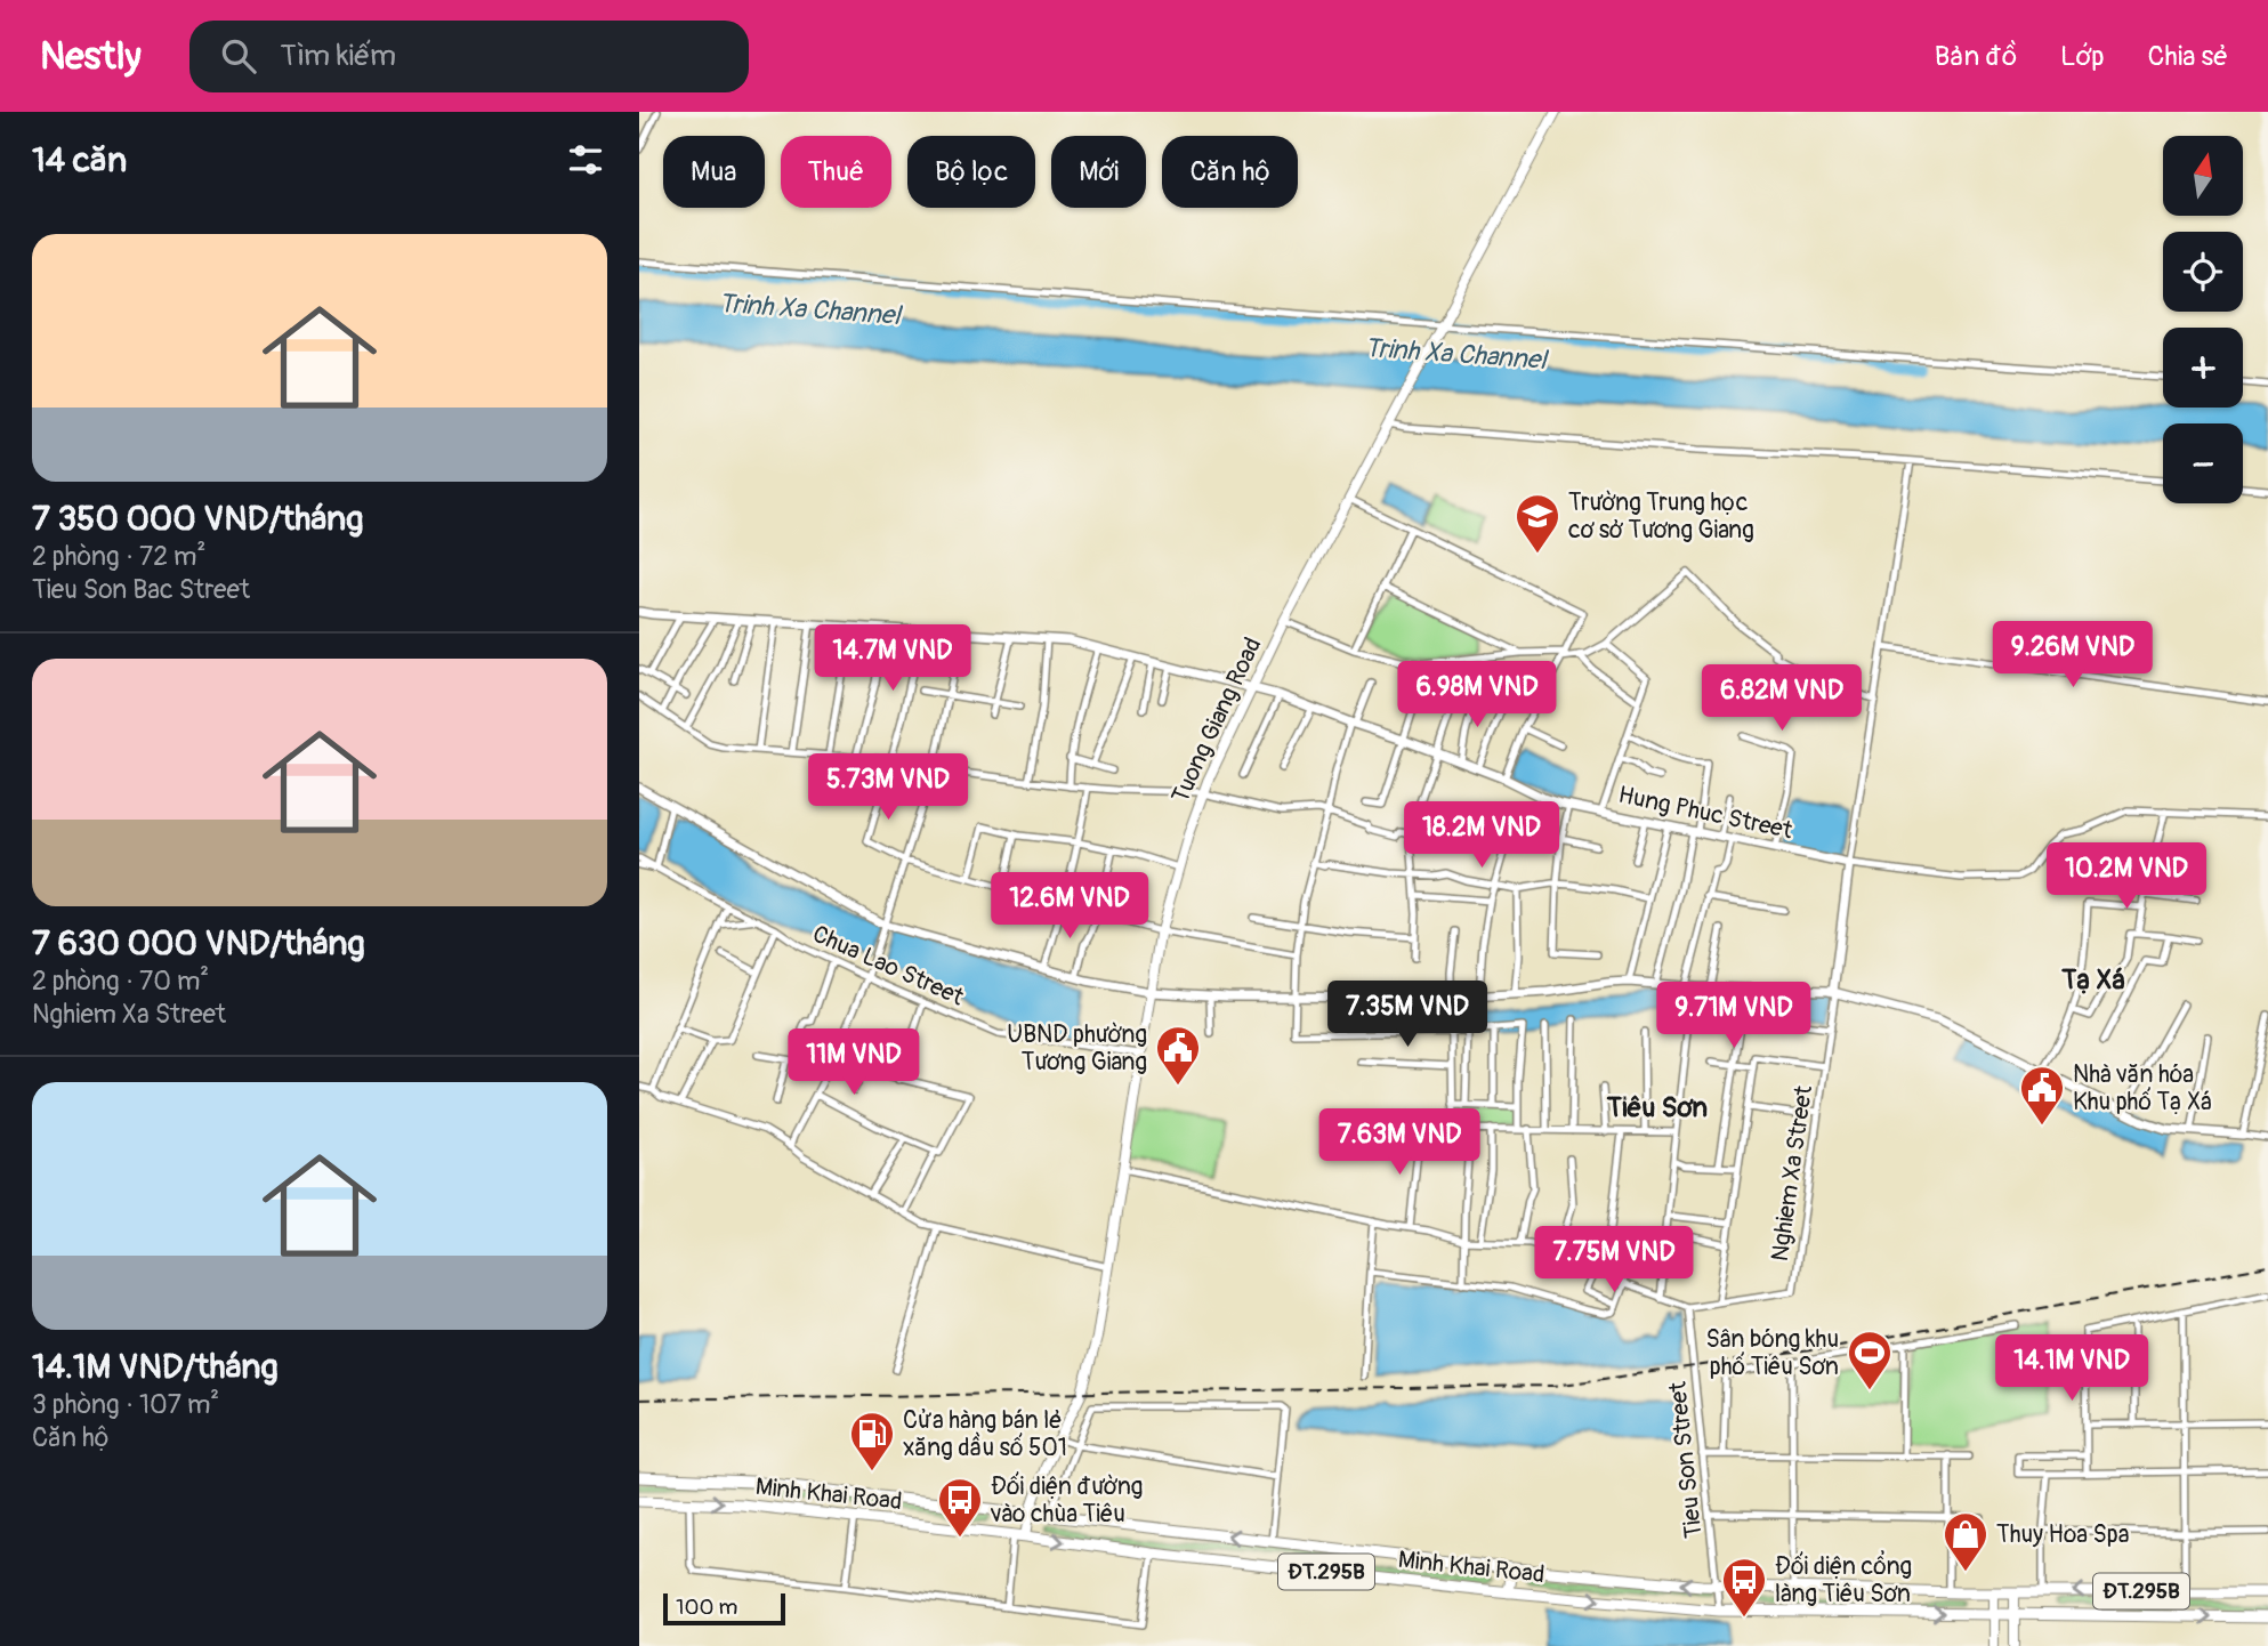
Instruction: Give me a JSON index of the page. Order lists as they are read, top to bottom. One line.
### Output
{"streets":{"main road":["Tuong Giang Road","Minh Khai Road","ĐT.295B"],"street":["Hung Phuc Street","Chua Lao Street","Nghiem Xa Street","Tieu Son Street"]},"crossings":[["Tuong Giang Road","Hung Phuc Street"],["Tuong Giang Road","Chua Lao Street"],["Tuong Giang Road","Nghiem Xa Street"],["Tuong Giang Road","Minh Khai Road"],["Nghiem Xa Street","Tieu Son Street"],["Tieu Son Street","Minh Khai Road"],["Minh Khai Road","ĐT.295B"]],"districts":["Tạ Xá","Tiêu Sơn"],"water":["Trinh Xa Channel"],"places":{"school or university":["Trường Trung học cơ sở Tương Giang"],"public building":["UBND phường Tương Giang","Nhà văn hóa Khu phố Tạ Xá"],"sports":["Sân bóng khu phố Tiêu Sơn"],"fuel station":["Cửa hàng bán lẻ xăng dầu số 501"],"bus stop":["Đối diện đường vào chùa Tiêu","Đối diện cổng làng Tiêu Sơn"],"shop":["Thuy Hoa Spa"]},"scale_bar":"100 m","north":"top","page":{"header":"Nestly","search":"Tìm kiếm","nav":["Bản đồ","Lớp","Chia sẻ"],"heading":"14 căn","map_buttons":["+","−"],"chip":["Mua","Thuê","Bộ lọc","Mới","Căn hộ"],"list":[{"name":"7 350 000 VND/tháng","note":"2 phòng · 72 m² · Tieu Son Bac Street"},{"name":"7 630 000 VND/tháng","note":"2 phòng · 70 m² · Nghiem Xa Street"},{"name":"14.1M VND/tháng","note":"3 phòng · 107 m² · Căn hộ"}],"price":["9.26M VND","14.7M VND","6.98M VND","6.82M VND","5.73M VND","18.2M VND","10.2M VND","12.6M VND","7.35M VND","9.71M VND","11M VND","7.63M VND","7.75M VND","14.1M VND"],"scale":"100 m"}}
